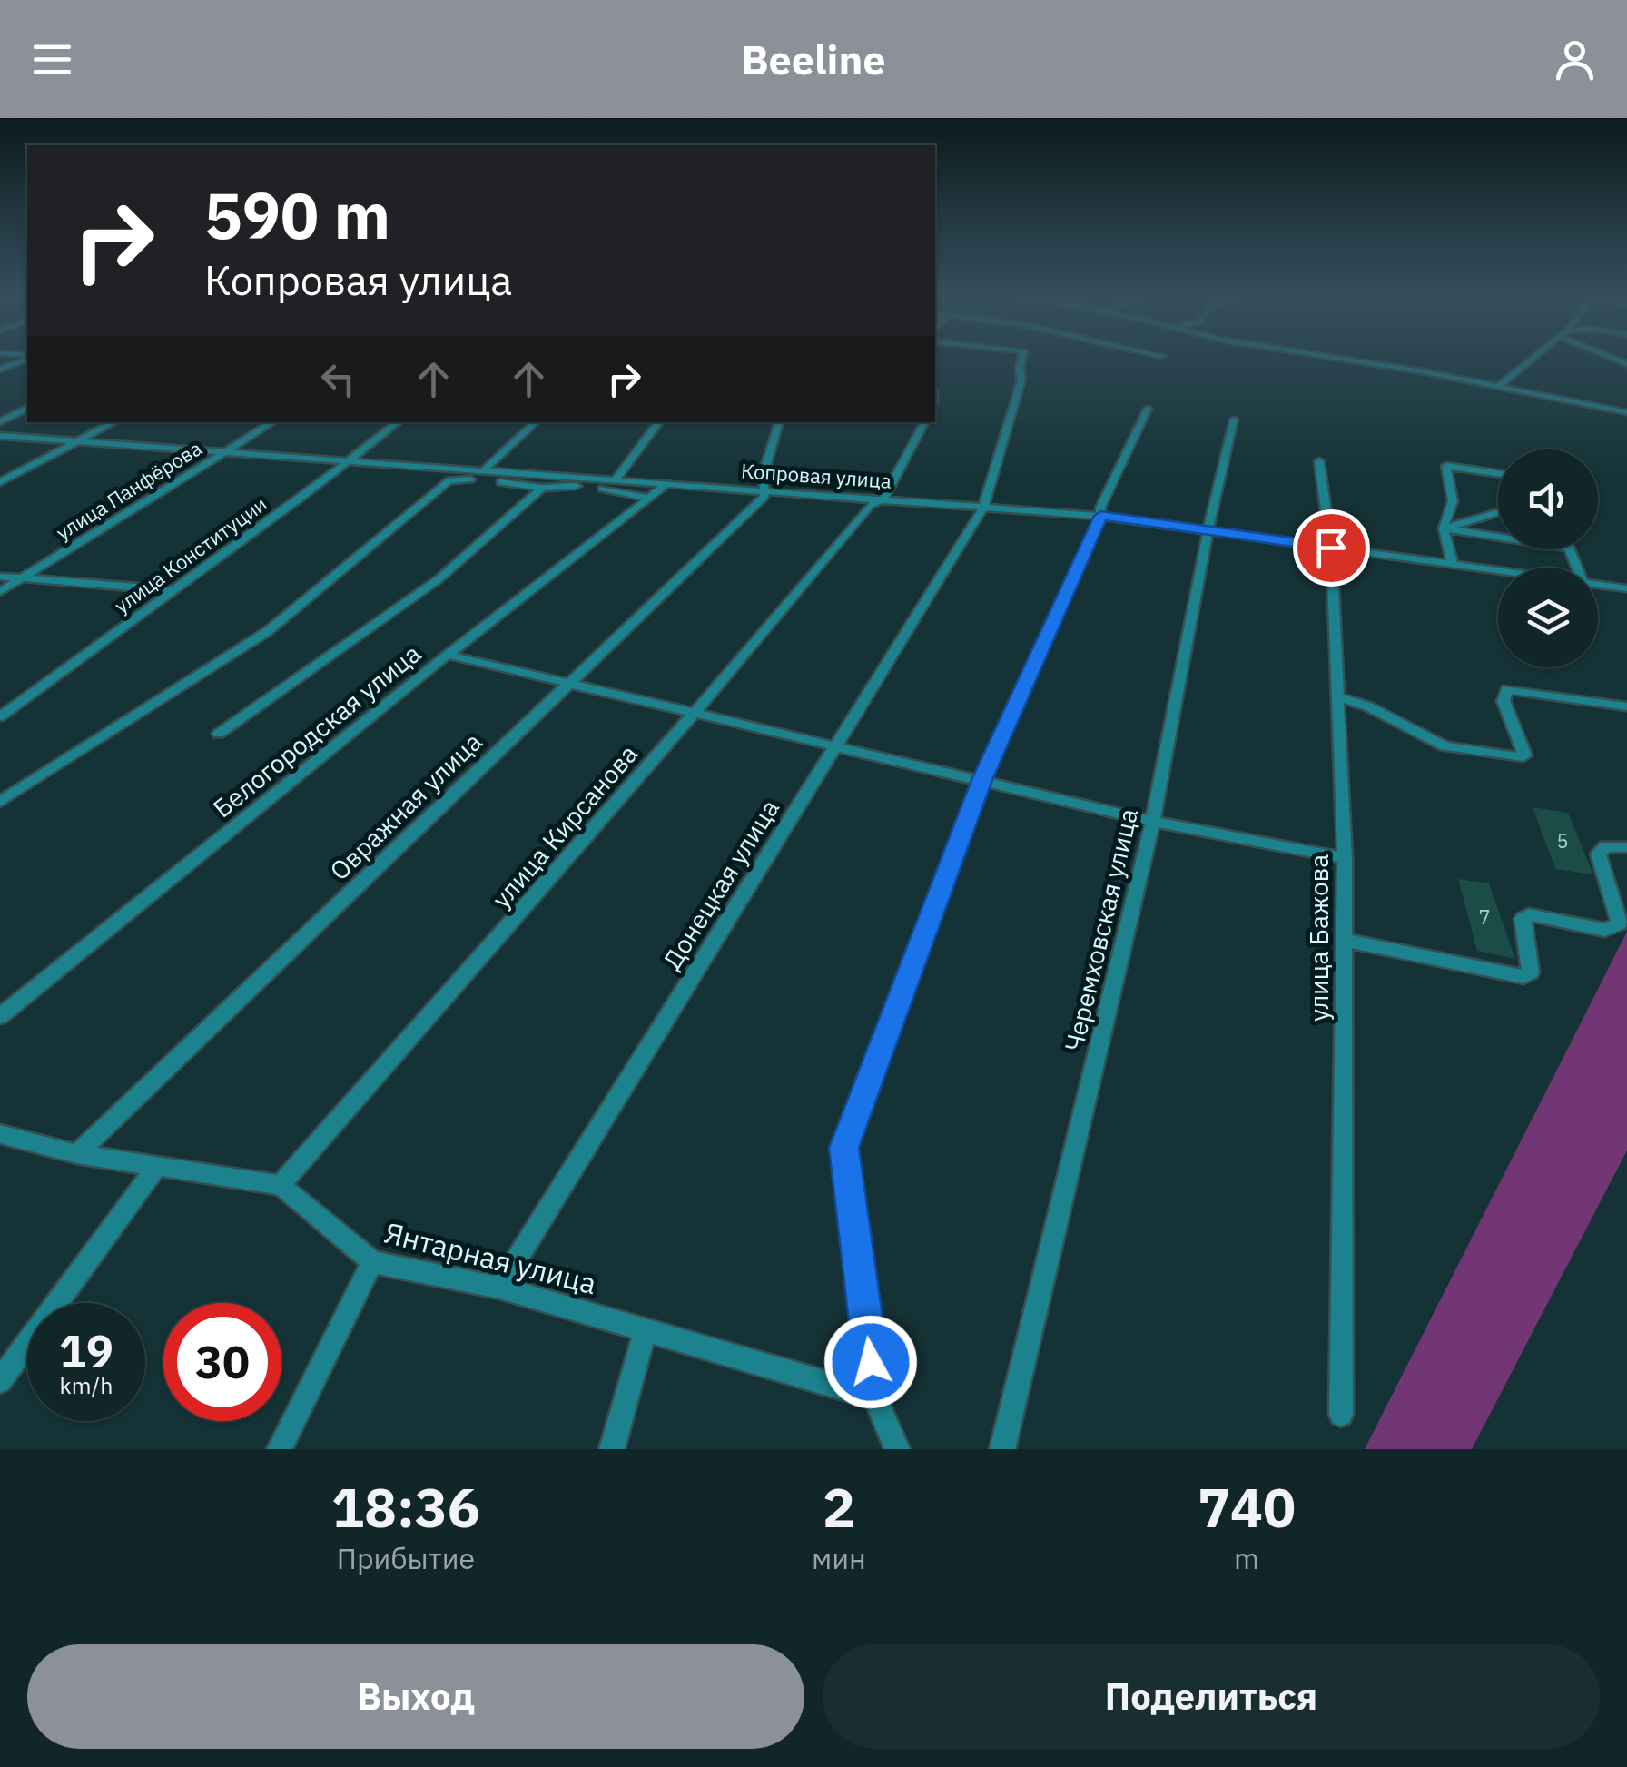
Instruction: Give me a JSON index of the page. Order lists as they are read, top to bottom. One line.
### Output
{"streets":{"street":["Копровая улица","улица Панфёрова","улица Конституции","Белогородская улица","Овражная улица","улица Кирсанова","Донецкая улица","Черемховская улица","улица Бажова","Янтарная улица"]},"crossings":[["Копровая улица","улица Панфёрова"],["Копровая улица","улица Конституции"],["Копровая улица","Белогородская улица"],["Копровая улица","Овражная улица"],["Копровая улица","улица Кирсанова"],["Копровая улица","Донецкая улица"],["Копровая улица","Черемховская улица"],["Копровая улица","улица Бажова"],["улица Кирсанова","Янтарная улица"],["Донецкая улица","Янтарная улица"]],"house_numbers":["5","7"],"page":{"header":"Beeline","turn":["590 m","Копровая улица"],"speed":"19 km/h","limit":"30","eta":["18:36","Прибытие","2","мин","740","m"],"buttons":["Выход","Поделиться"]}}
